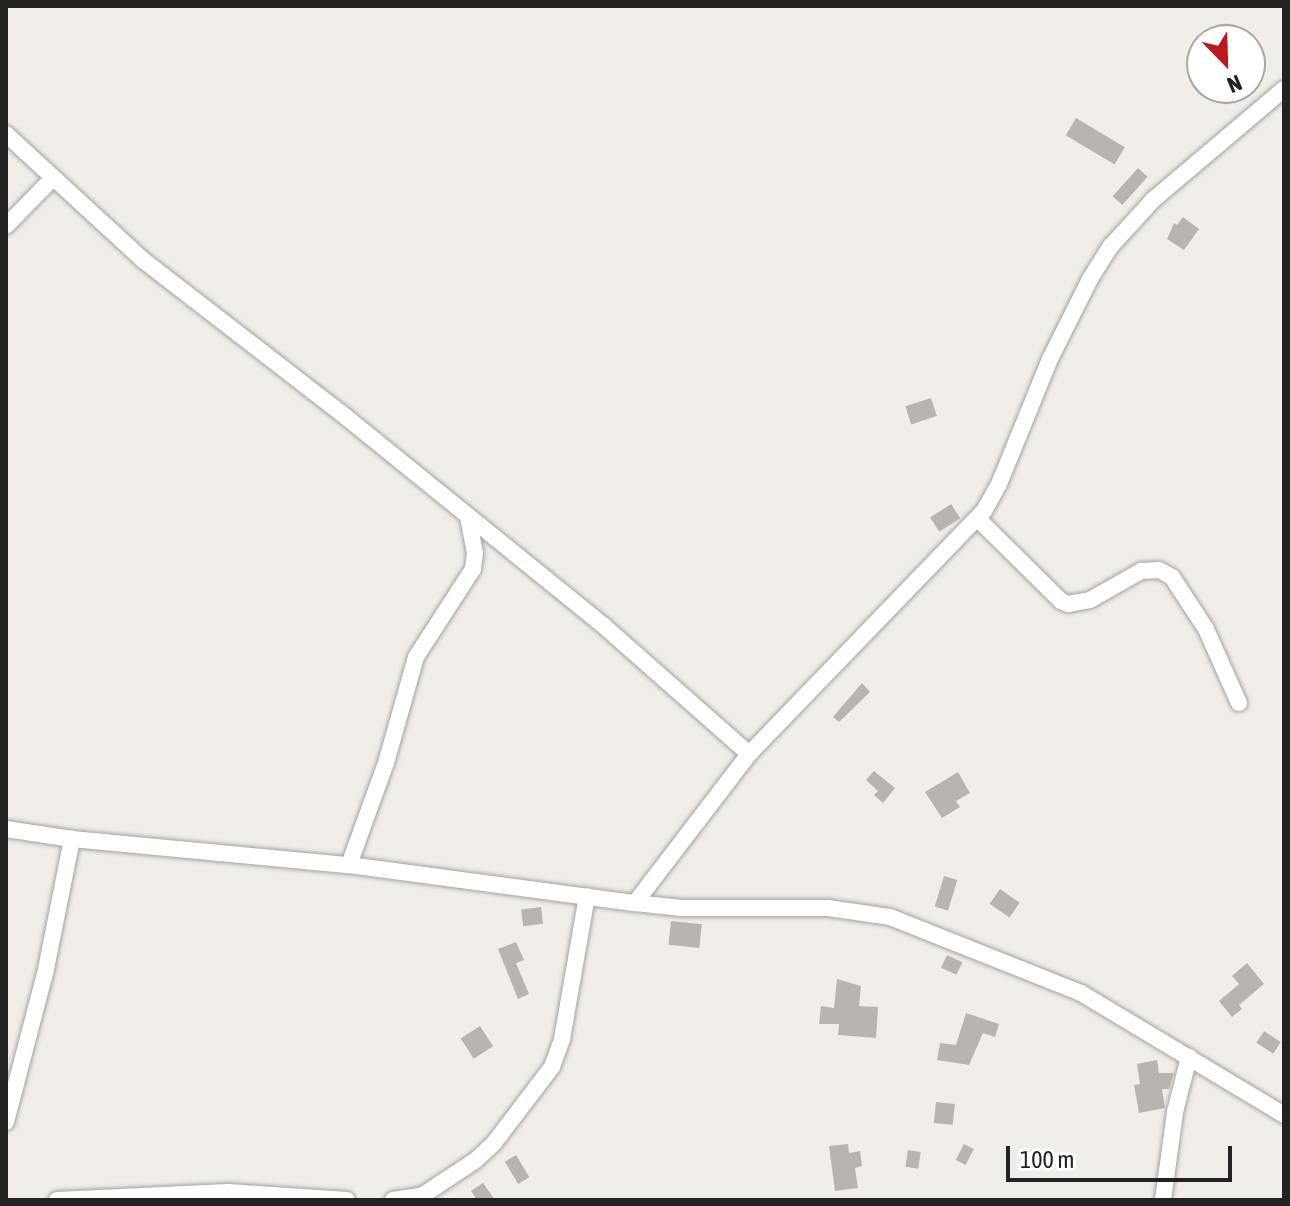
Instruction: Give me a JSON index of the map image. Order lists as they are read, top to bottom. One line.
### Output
{"scale_bar":"100 m","north":"bottom right"}
